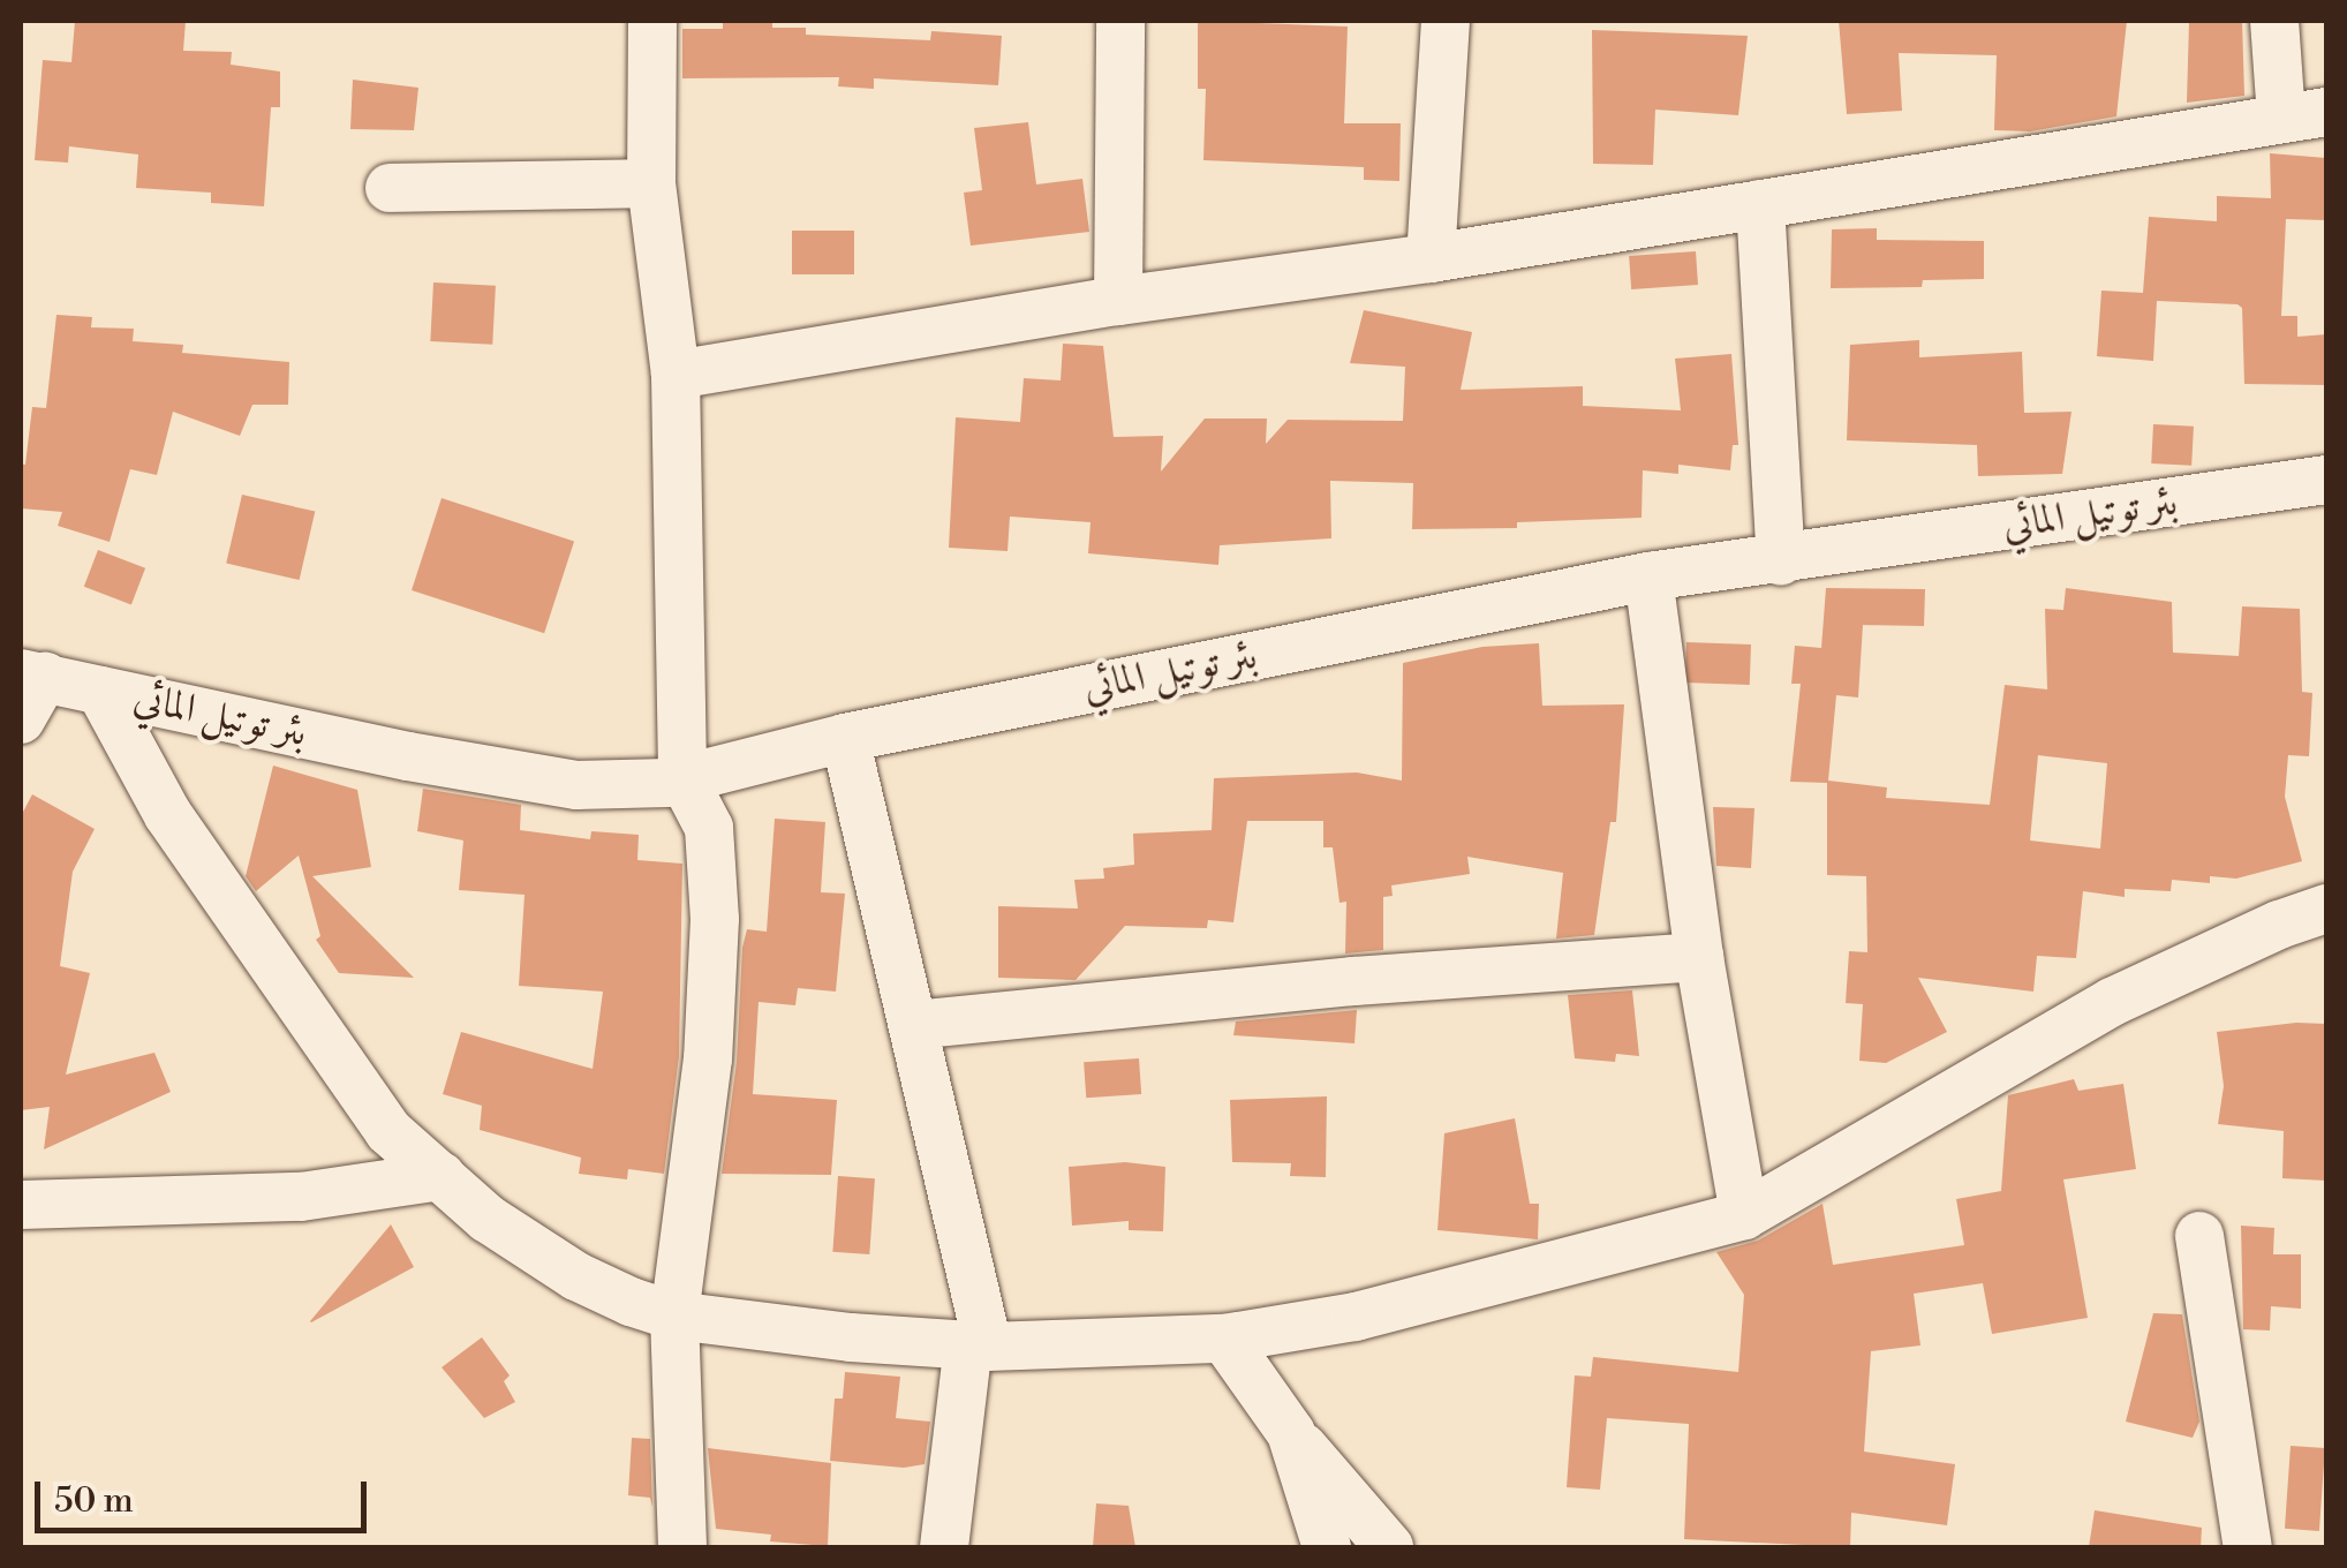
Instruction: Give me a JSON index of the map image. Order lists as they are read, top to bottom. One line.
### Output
{"streets":{"street":["بئر توتيل المائي"]},"scale_bar":"50 m"}
